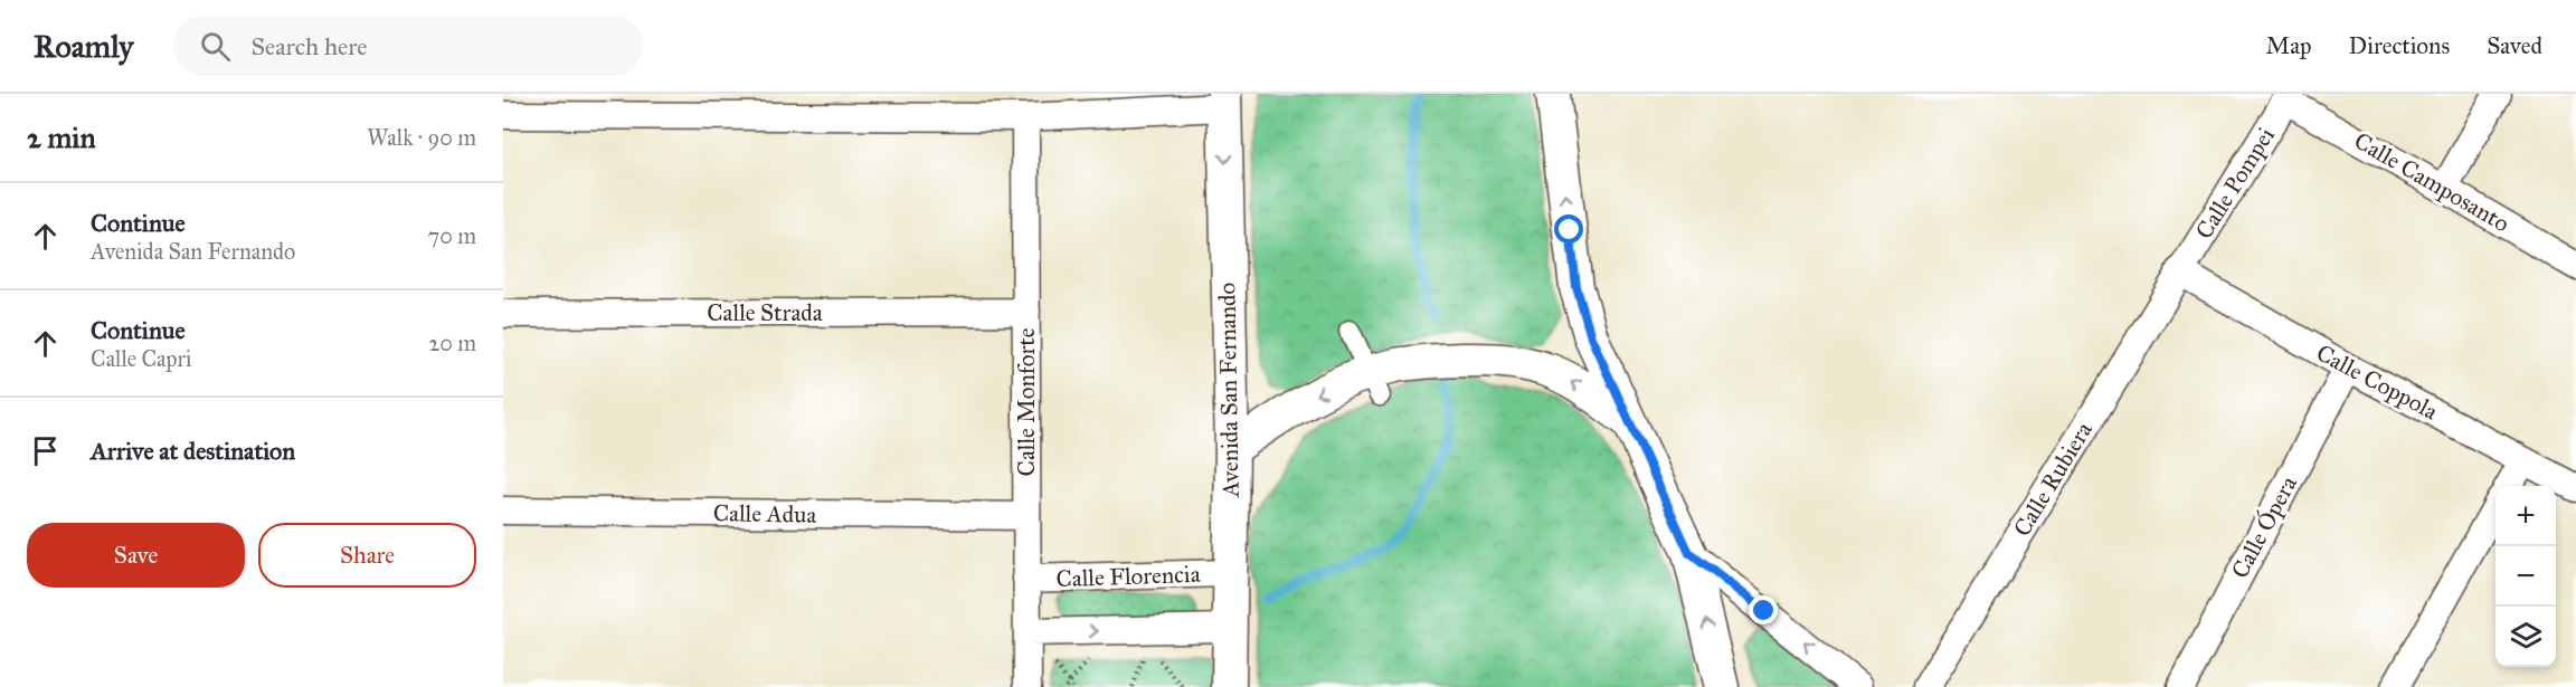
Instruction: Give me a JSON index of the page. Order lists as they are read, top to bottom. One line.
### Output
{"streets":{"street":["Calle Camposanto","Calle Pompei","Calle Strada","Calle Coppola","Avenida San Fernando","Calle Monforte","Calle Rubiera","Calle Adua","Calle Ópera","Calle Florencia"]},"crossings":[["Calle Camposanto","Calle Pompei"],["Calle Pompei","Calle Coppola"],["Calle Pompei","Calle Rubiera"],["Calle Strada","Calle Monforte"],["Calle Coppola","Calle Rubiera"],["Calle Coppola","Calle Ópera"],["Avenida San Fernando","Calle Florencia"],["Calle Monforte","Calle Adua"],["Calle Monforte","Calle Florencia"]],"one_way":["Avenida San Fernando"],"page":{"header":"Roamly","search":"Search here","nav":["Map","Directions","Saved"],"heading":["2 min","Walk · 90 m"],"list":[["Continue","Avenida San Fernando","70 m"],["Continue","Calle Capri","20 m"],"Arrive at destination"],"map_buttons":["+","−"],"buttons":["Save","Share"]}}
